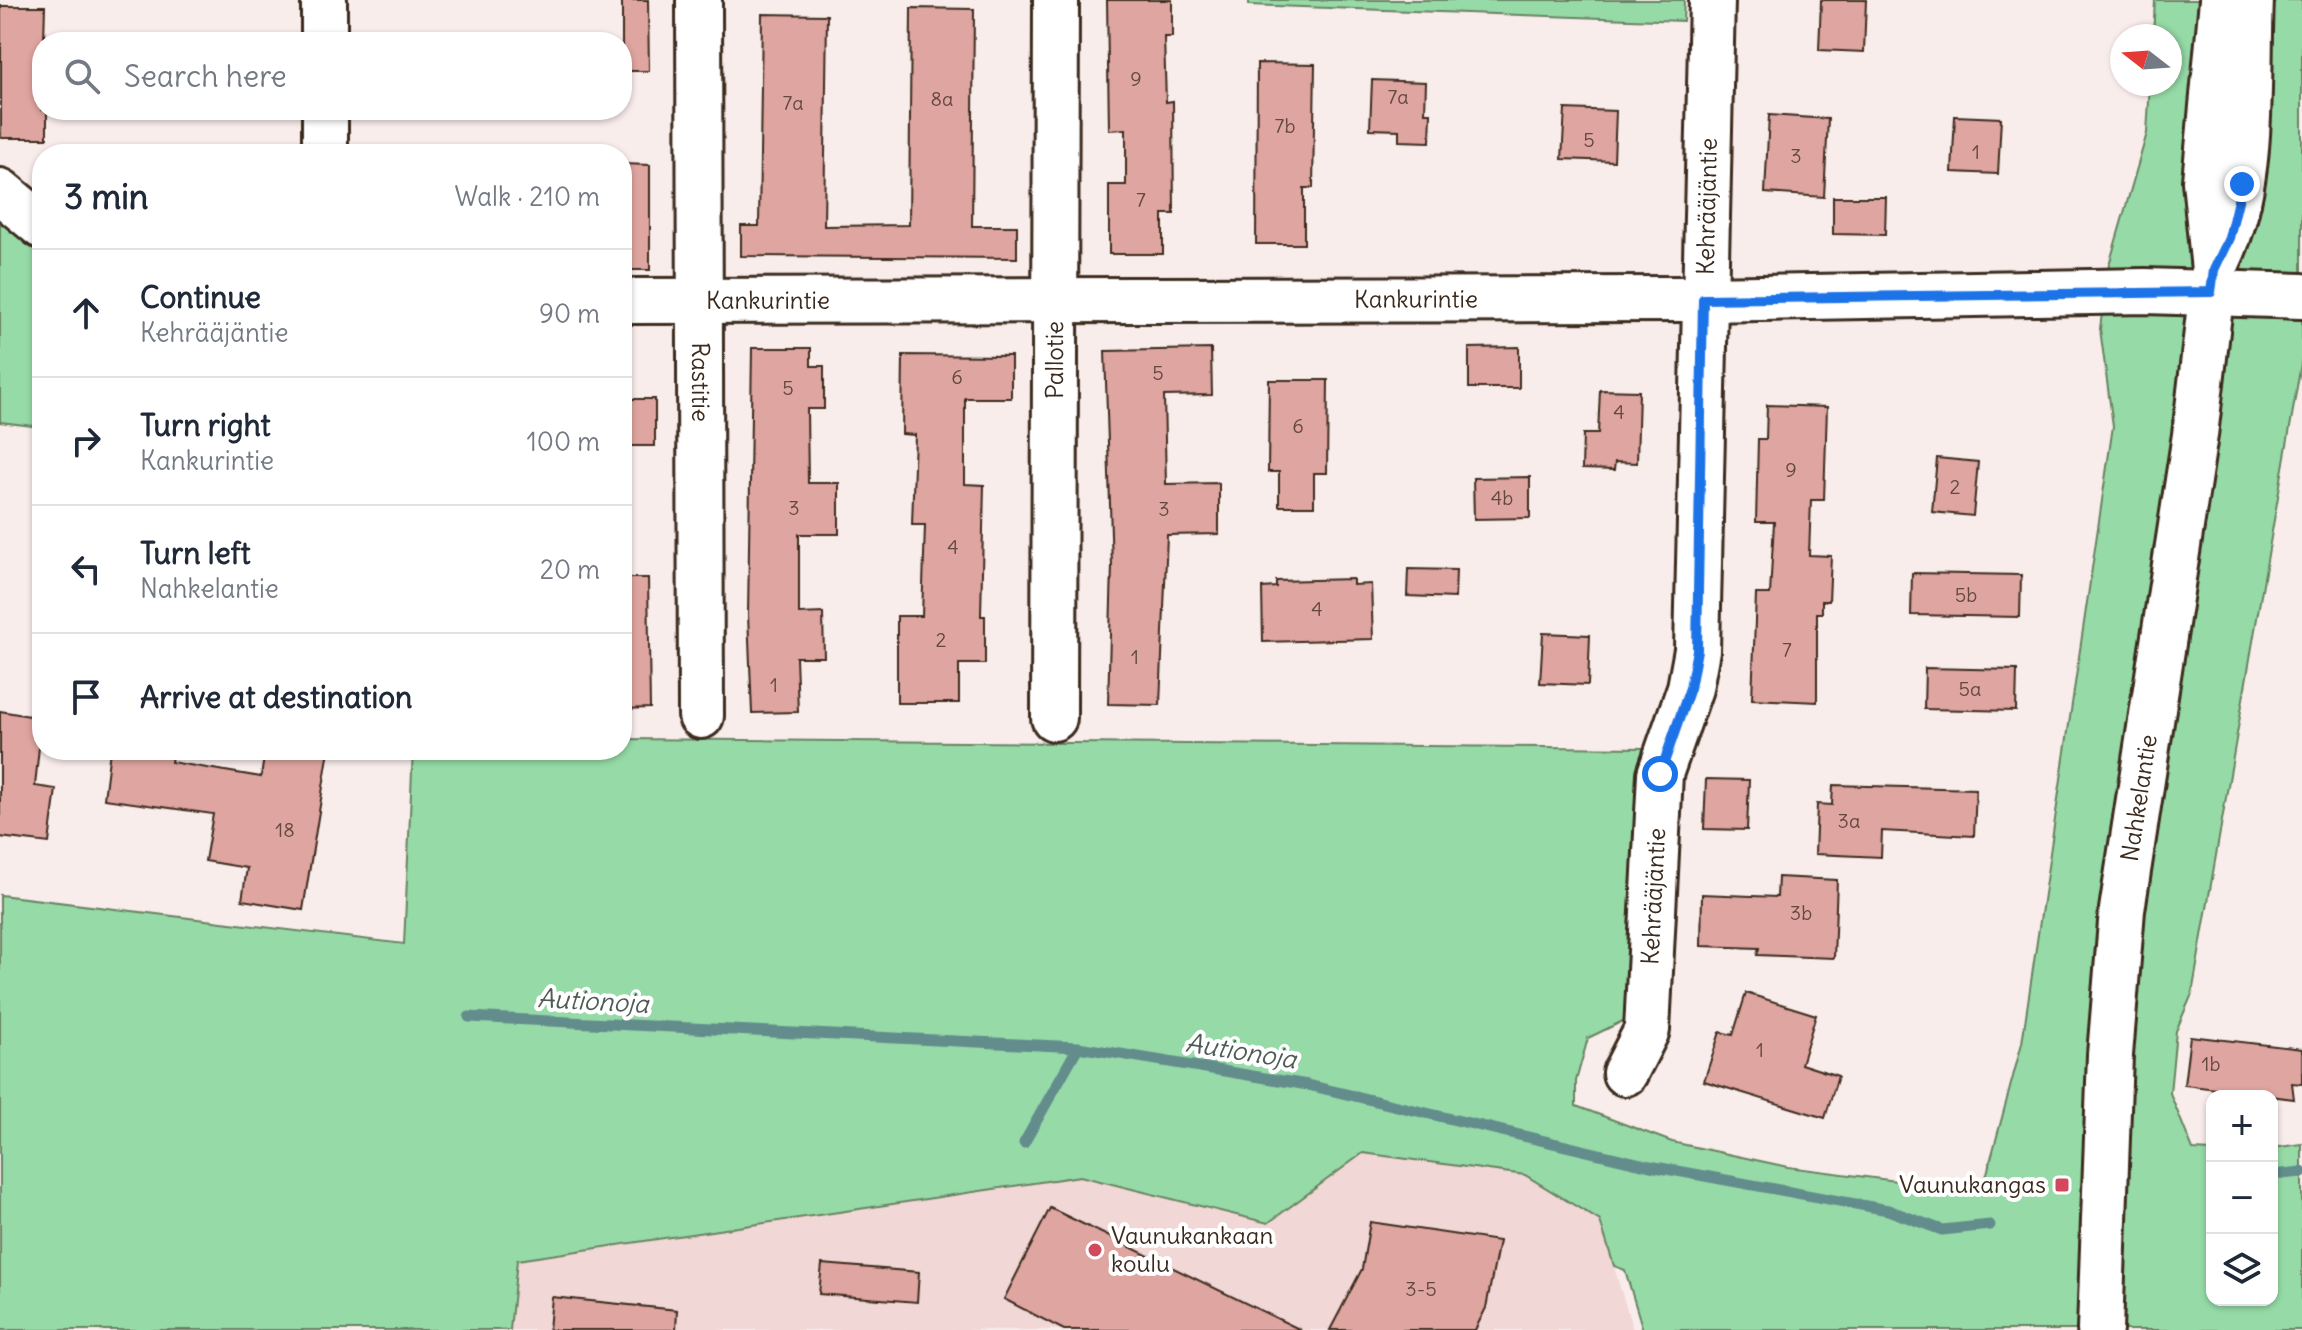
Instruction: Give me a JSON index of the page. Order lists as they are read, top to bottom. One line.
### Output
{"streets":{"street":["Kehrääjäntie","Kankurintie","Pallotie","Rastitie","Nahkelantie"]},"crossings":[["Kehrääjäntie","Kankurintie"],["Kankurintie","Pallotie"],["Kankurintie","Rastitie"],["Kankurintie","Nahkelantie"]],"water":["Autionoja"],"places":{"transit":["Vaunukangas"],"other":["Vaunukankaan koulu"]},"house_numbers":["9","7a","8a","7a","7b","5","1","3","7","5","6","5","4","6","9","2","4b","3","3","4","5b","4","2","7","1","1","5a","3a","18","3b","1","1b","3-5"],"north":"left","page":{"search":"Search here","heading":["3 min","Walk · 210 m"],"list":[["Continue","Kehrääjäntie","90 m"],["Turn right","Kankurintie","100 m"],["Turn left","Nahkelantie","20 m"],"Arrive at destination"],"map_buttons":["+","−"]}}
